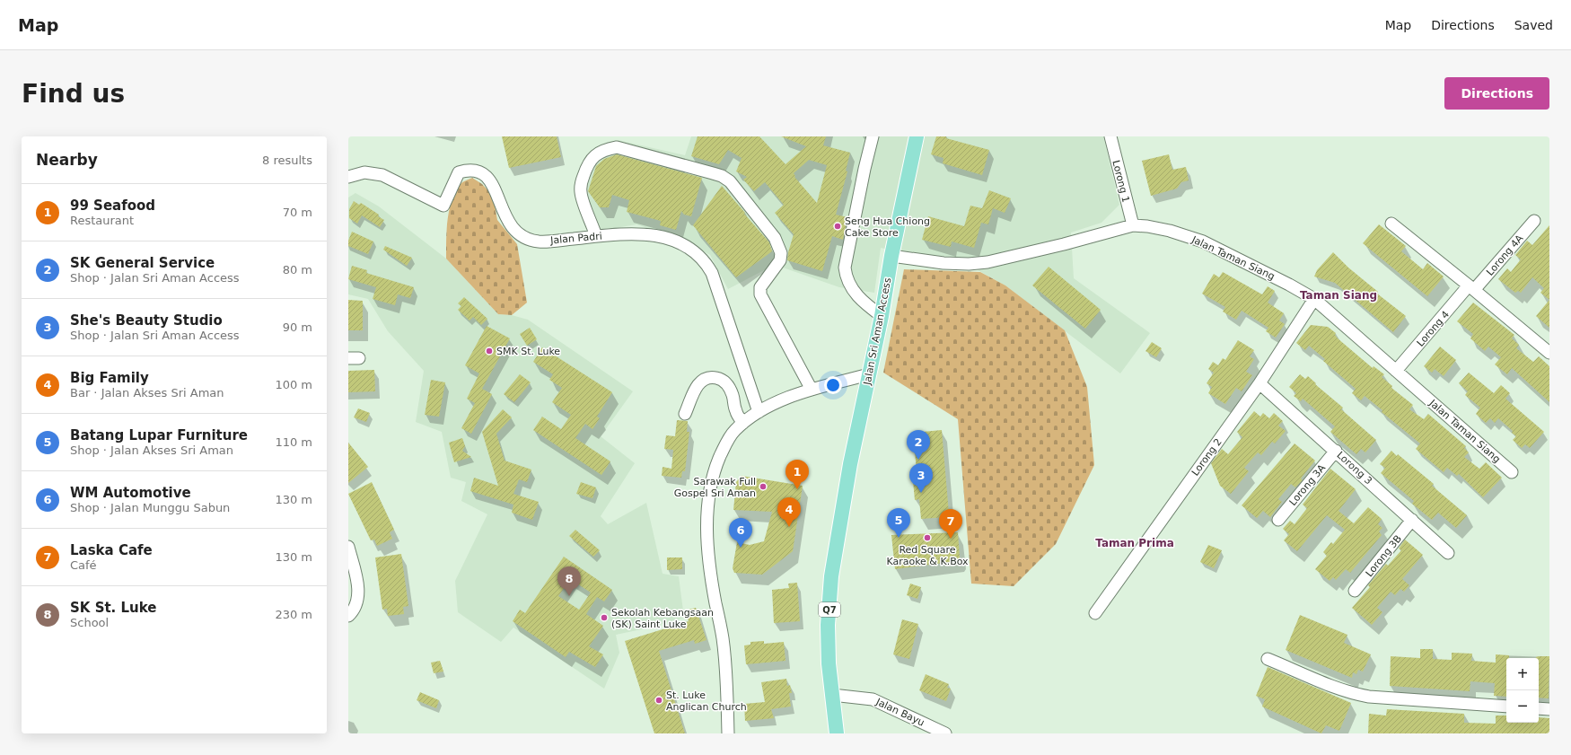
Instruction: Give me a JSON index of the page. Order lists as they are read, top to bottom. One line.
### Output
{"streets":{"main road":["Jalan Sri Aman Access","Q7"],"street":["Lorong 1","Jalan Padri","Lorong 4A","Jalan Taman Siang","Lorong 4","Lorong 2","Lorong 3","Lorong 3A","Lorong 3B","Jalan Bayu"]},"crossings":[["Lorong 1","Jalan Taman Siang"],["Lorong 4A","Lorong 4"],["Jalan Taman Siang","Lorong 4"],["Jalan Taman Siang","Jalan Sri Aman Access"],["Jalan Taman Siang","Lorong 2"],["Jalan Sri Aman Access","Q7"],["Jalan Sri Aman Access","Jalan Bayu"],["Lorong 2","Lorong 3"],["Lorong 3","Lorong 3A"],["Lorong 3","Lorong 3B"],["Q7","Jalan Bayu"]],"districts":["Taman Siang","Taman Prima"],"places":["Seng Hua Chiong Cake Store","SMK St. Luke","Sarawak Full Gospel Sri Aman","Red Square Karaoke & K.Box","Sekolah Kebangsaan (SK) Saint Luke","St. Luke Anglican Church"],"page":{"header":"Map","nav":["Map","Directions","Saved"],"buttons":"Directions","title":"Find us","heading":["Nearby","8 results"],"list":[{"mark":"1","name":"99 Seafood","note":"Restaurant","value":"70 m"},{"mark":"2","name":"SK General Service","note":"Shop · Jalan Sri Aman Access","value":"80 m"},{"mark":"3","name":"She's Beauty Studio","note":"Shop · Jalan Sri Aman Access","value":"90 m"},{"mark":"4","name":"Big Family","note":"Bar · Jalan Akses Sri Aman","value":"100 m"},{"mark":"5","name":"Batang Lupar Furniture","note":"Shop · Jalan Akses Sri Aman","value":"110 m"},{"mark":"6","name":"WM Automotive","note":"Shop · Jalan Munggu Sabun","value":"130 m"},{"mark":"7","name":"Laska Cafe","note":"Café","value":"130 m"},{"mark":"8","name":"SK St. Luke","note":"School","value":"230 m"}],"pins":["2","1","3","4","5","7","6","8"],"map_buttons":["+","−"]}}
